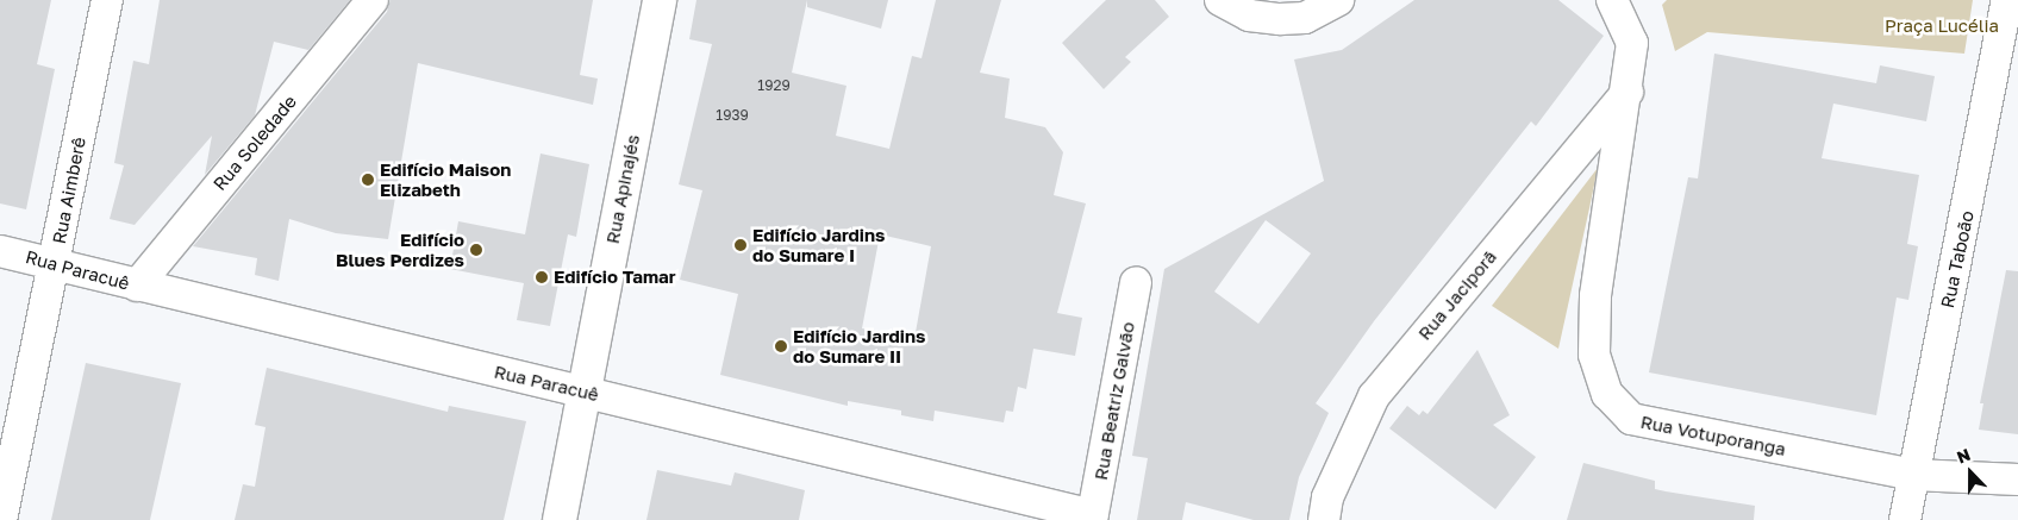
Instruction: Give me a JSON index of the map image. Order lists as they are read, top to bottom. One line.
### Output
{"streets":{"street":["Rua Soledade","Rua Apinajés","Rua Aimberê","Rua Taboão","Rua Paracuê","Rua Jaciporã","Rua Beatriz Galvão","Rua Votuporanga"]},"crossings":[["Rua Soledade","Rua Paracuê"],["Rua Apinajés","Rua Paracuê"],["Rua Aimberê","Rua Paracuê"],["Rua Taboão","Rua Votuporanga"],["Rua Paracuê","Rua Beatriz Galvão"],["Rua Jaciporã","Rua Votuporanga"]],"parks":["Praça Lucélia"],"places":["Edifício Maison Elizabeth","Edifício Jardins do Sumare I","Edifício Blues Perdizes","Edifício Tamar","Edifício Jardins do Sumare II"],"house_numbers":["1929","1939"],"north":"top"}
